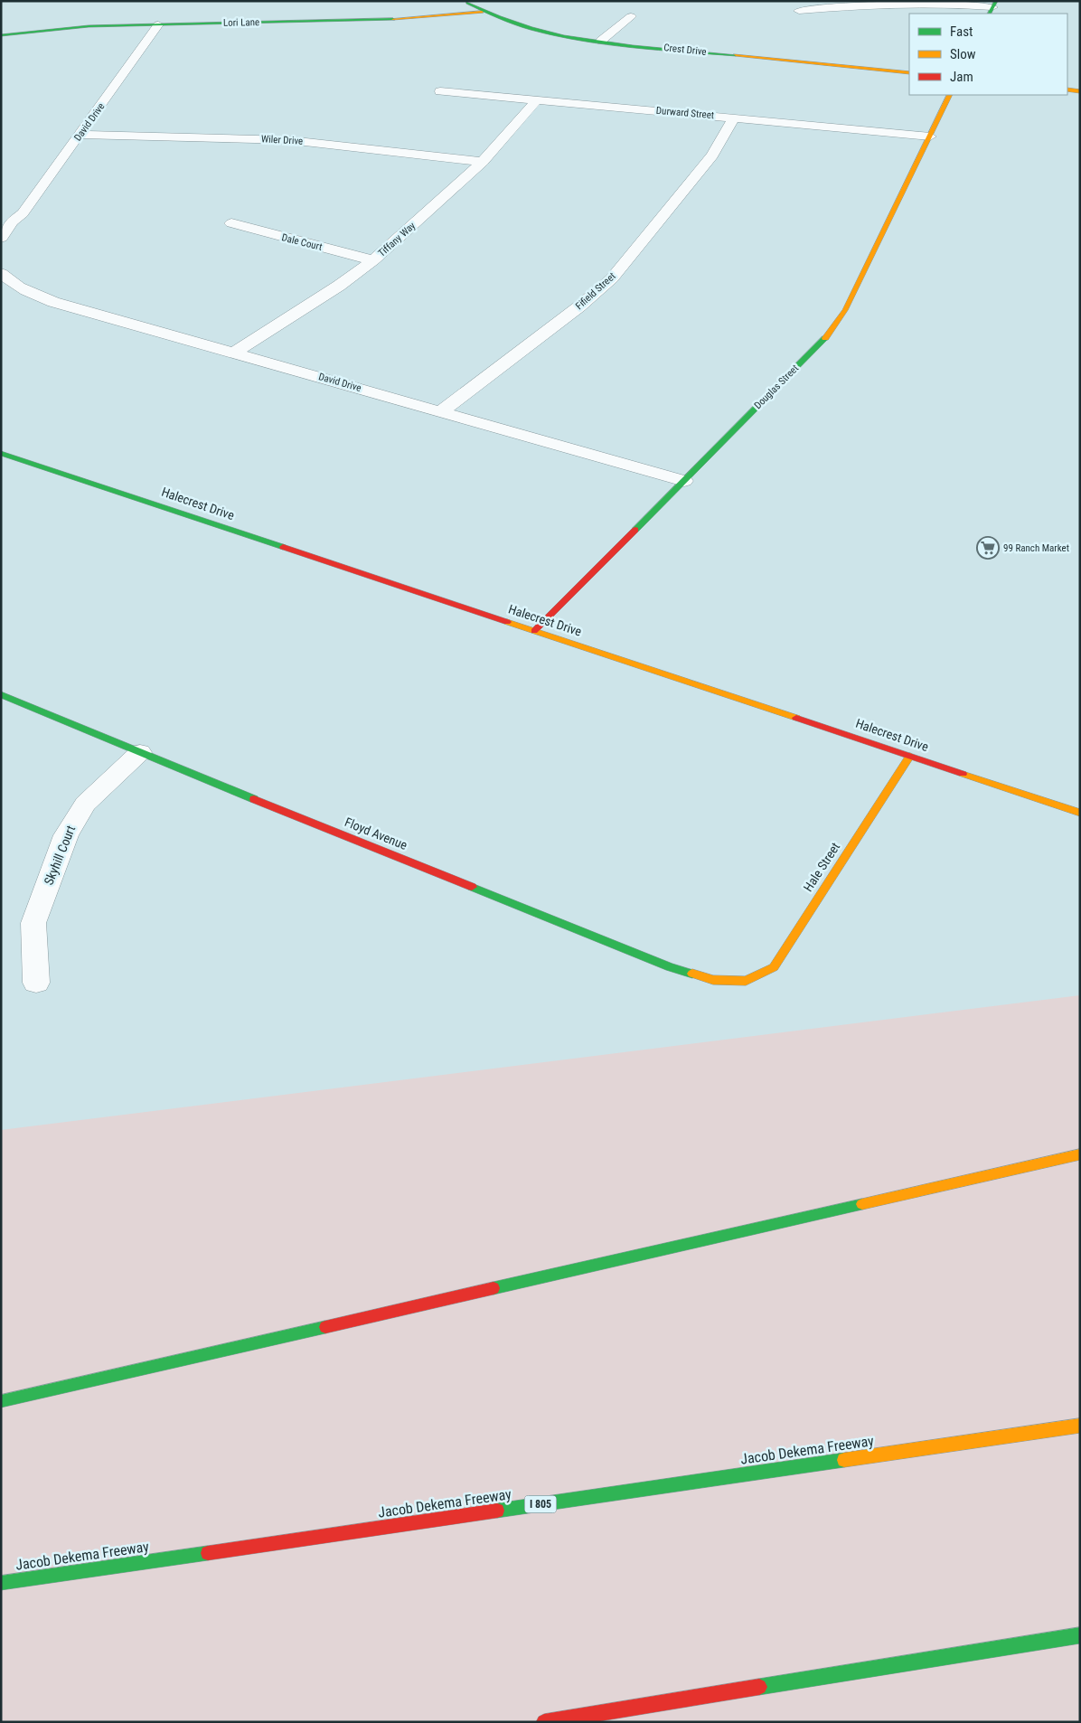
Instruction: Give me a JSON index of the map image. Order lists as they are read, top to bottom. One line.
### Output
{"streets":{"main road":["Lori Lane","Crest Drive","Douglas Street","Halecrest Drive","Floyd Avenue","Hale Street","Jacob Dekema Freeway","I 805"],"street":["Durward Street","David Drive","Wiler Drive","Tiffany Way","Dale Court","Fifield Street","Skyhill Court"]},"crossings":[["Lori Lane","Crest Drive"],["Lori Lane","David Drive"],["Durward Street","Tiffany Way"],["Durward Street","Fifield Street"],["Durward Street","Douglas Street"],["David Drive","Wiler Drive"],["David Drive","Tiffany Way"],["David Drive","Fifield Street"],["David Drive","Douglas Street"],["Wiler Drive","Tiffany Way"],["Tiffany Way","Dale Court"],["Douglas Street","Halecrest Drive"],["Halecrest Drive","Hale Street"],["Floyd Avenue","Skyhill Court"],["Floyd Avenue","Hale Street"]],"places":{"supermarket":["99 Ranch Market"]},"legend":["Fast","Slow","Jam"]}
